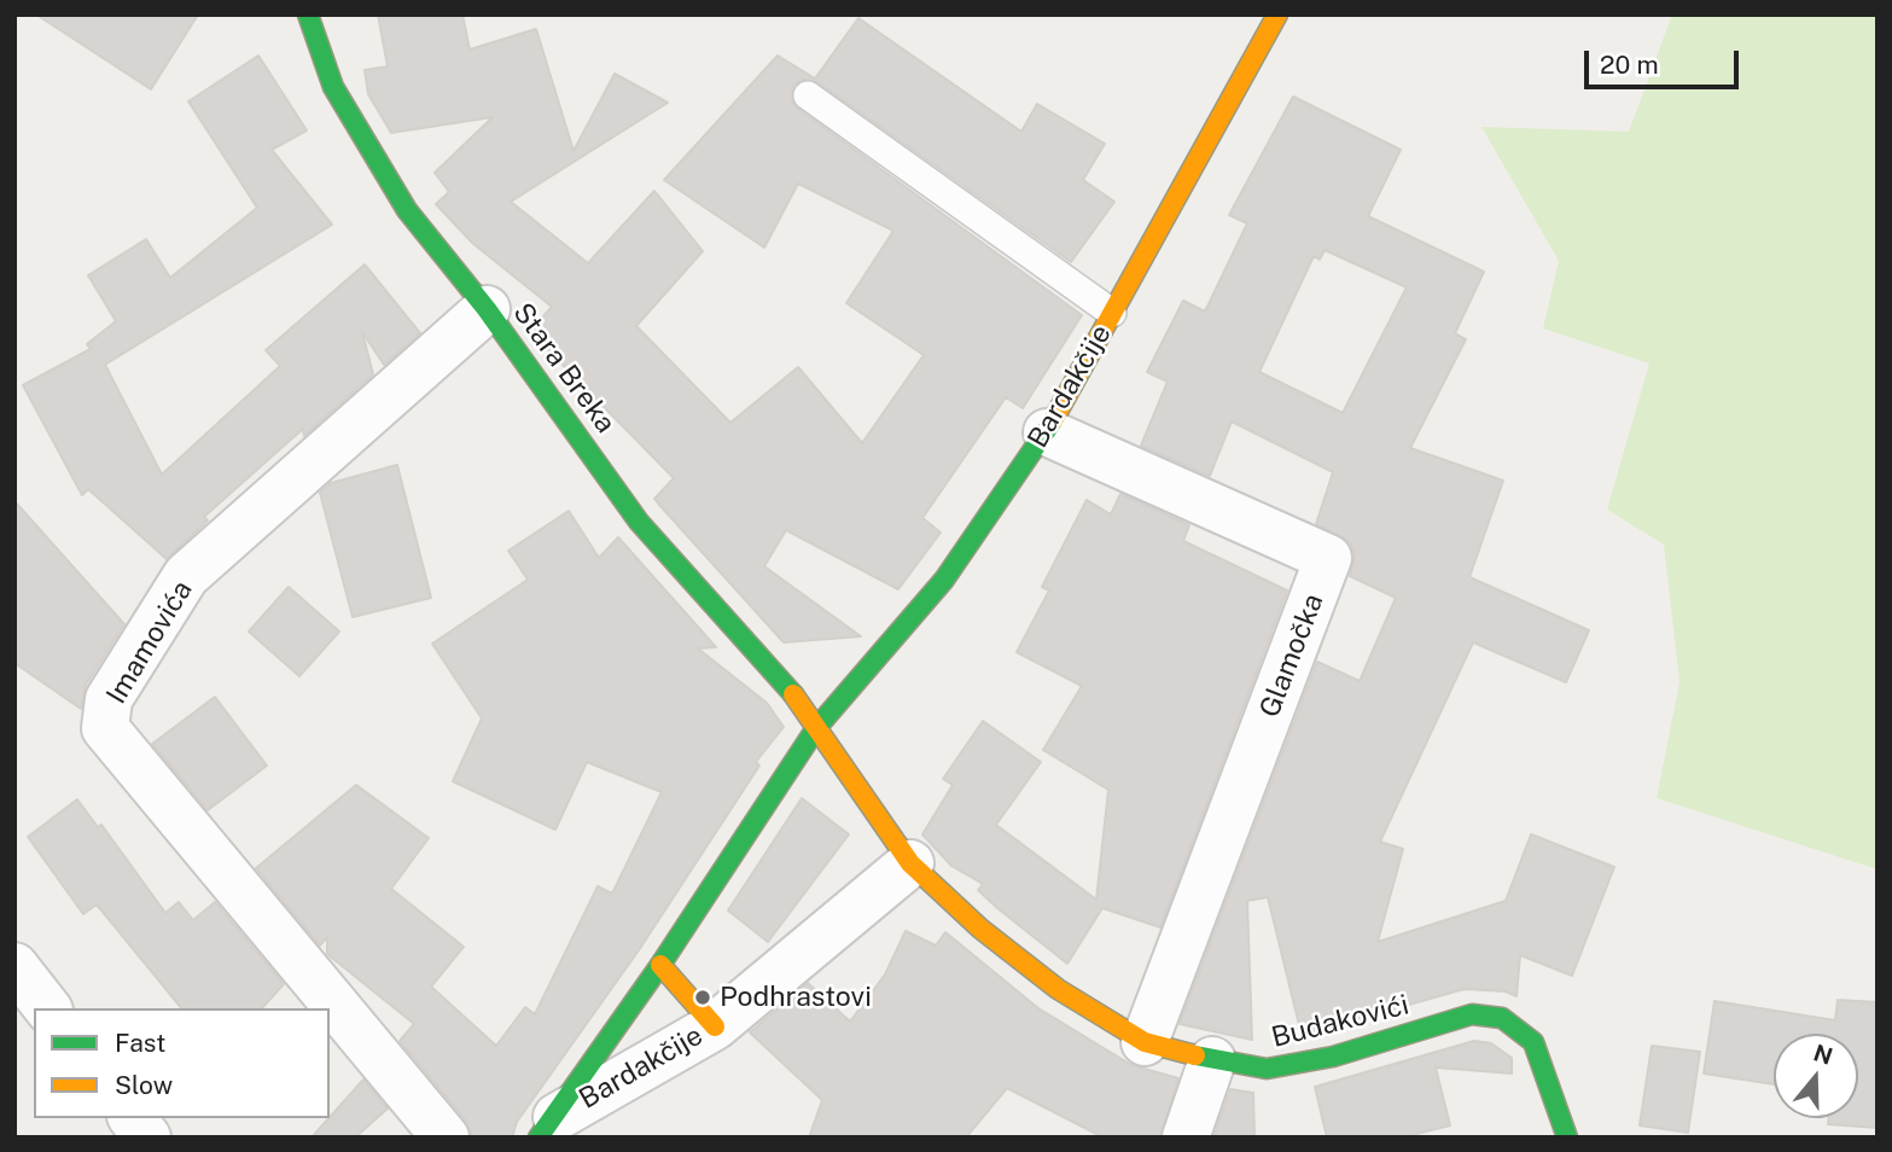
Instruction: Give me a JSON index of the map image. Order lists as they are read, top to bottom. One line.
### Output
{"streets":{"street":["Stara Breka","Bardakčije","Imamovića","Glamočka","Budakovići"]},"crossings":[["Stara Breka","Bardakčije"],["Stara Breka","Imamovića"],["Bardakčije","Glamočka"],["Bardakčije","Budakovići"],["Glamočka","Budakovići"]],"places":["Podhrastovi"],"legend":["Fast","Slow"],"scale_bar":"20 m","north":"top"}
